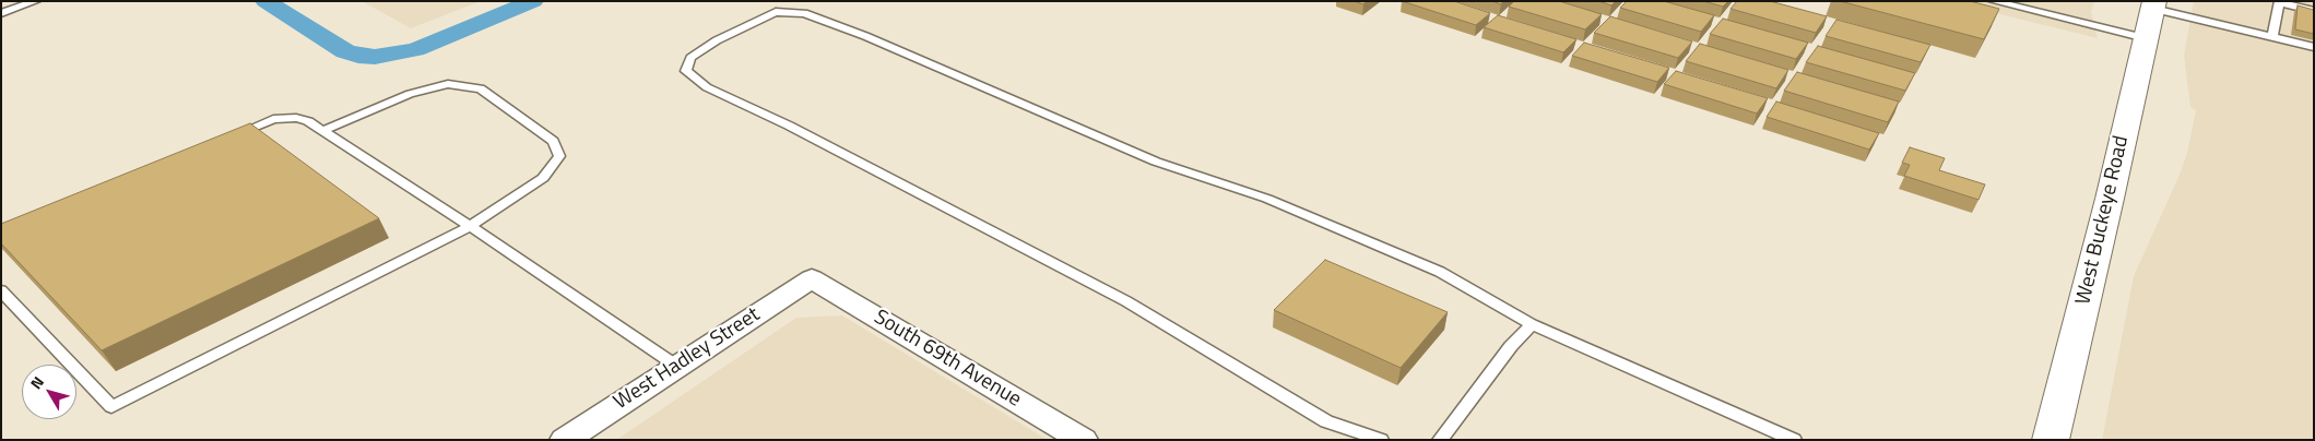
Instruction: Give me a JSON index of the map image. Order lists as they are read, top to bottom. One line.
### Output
{"streets":{"main road":["West Buckeye Road"],"street":["West Hadley Street","South 69th Avenue"]},"crossings":[["West Hadley Street","South 69th Avenue"]],"north":"top left"}
